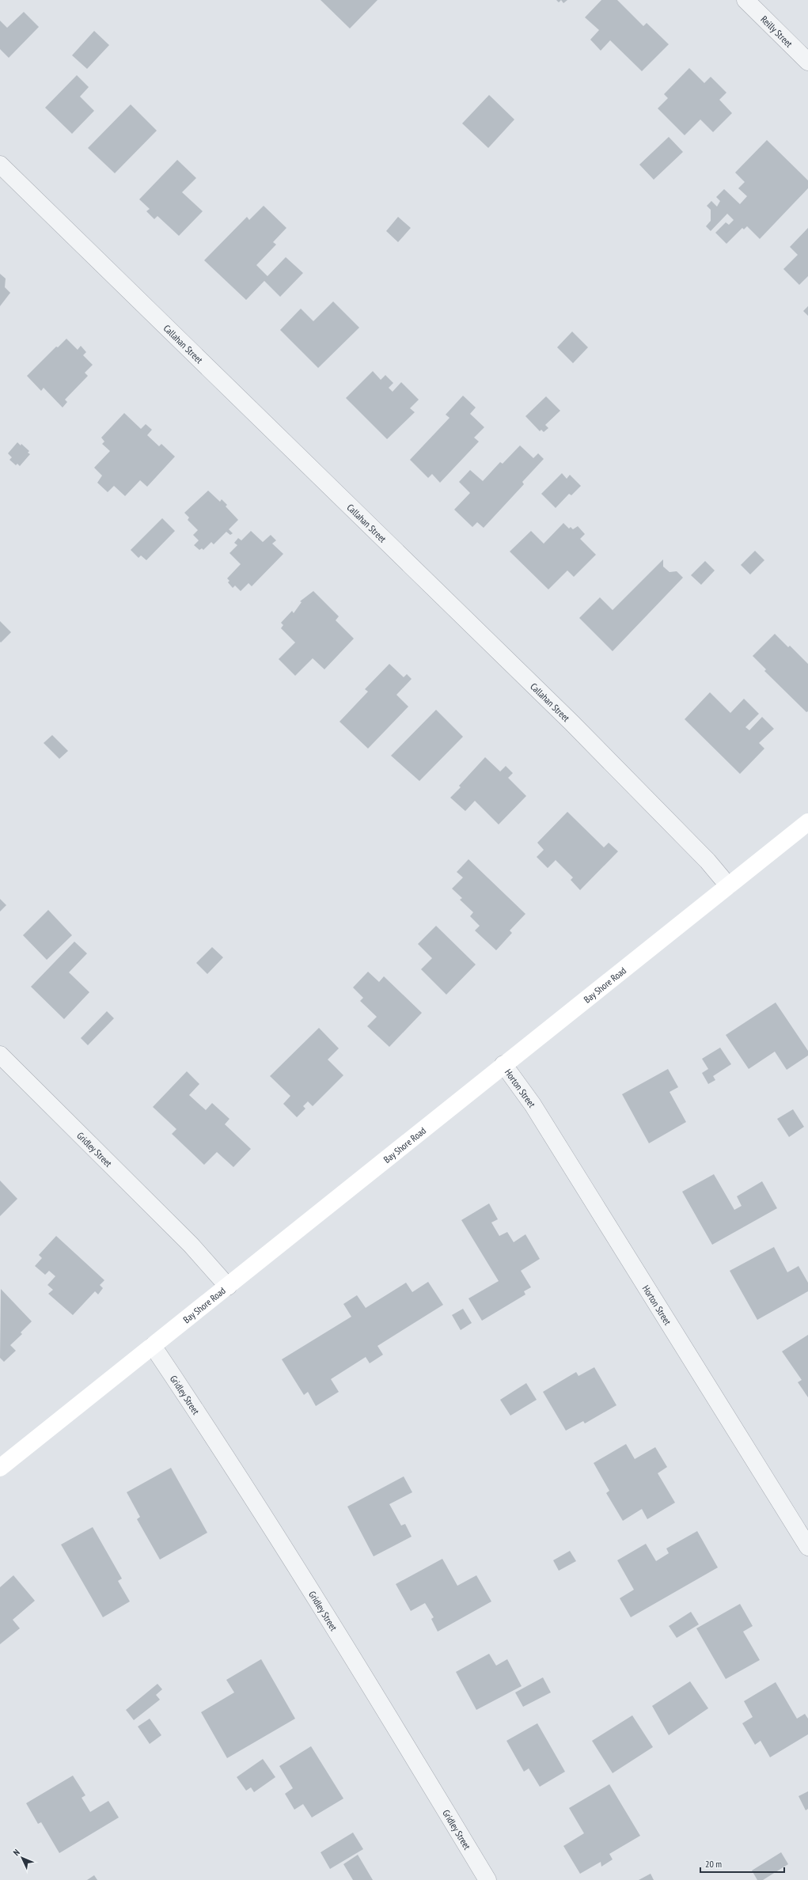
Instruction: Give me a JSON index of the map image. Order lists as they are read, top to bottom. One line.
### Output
{"streets":{"main road":["Bay Shore Road"],"street":["Reilly Street","Callahan Street","Horton Street","Gridley Street"]},"crossings":[["Callahan Street","Bay Shore Road"],["Bay Shore Road","Horton Street"],["Bay Shore Road","Gridley Street"]],"scale_bar":"20 m","north":"top left"}
